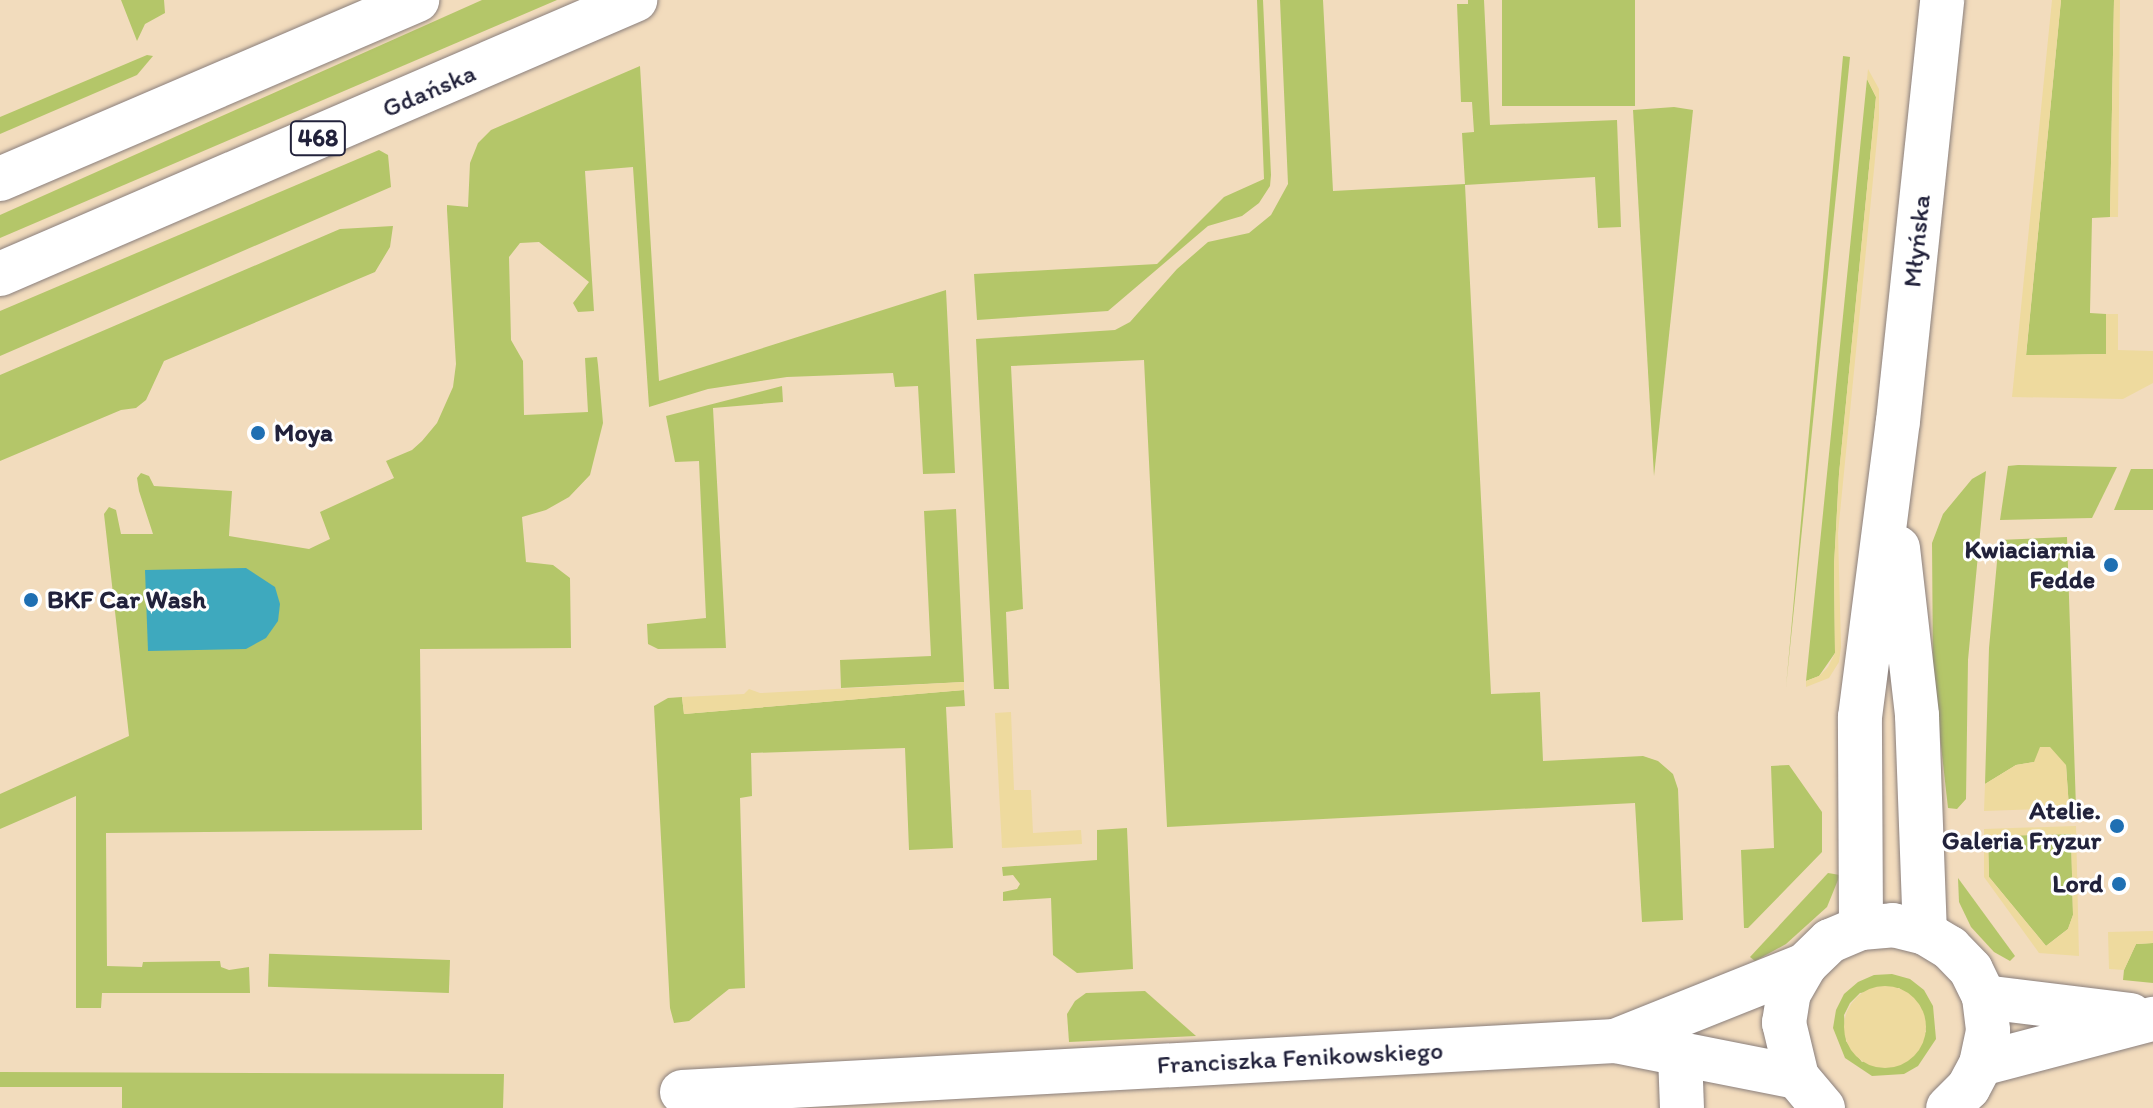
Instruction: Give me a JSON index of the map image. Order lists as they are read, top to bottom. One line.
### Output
{"streets":{"street":["Gdańska","468","Młyńska","Franciszka Fenikowskiego"]},"places":["Moya","Kwiaciarnia Fedde","BKF Car Wash","Atelie. Galeria Fryzur","Lord"]}
